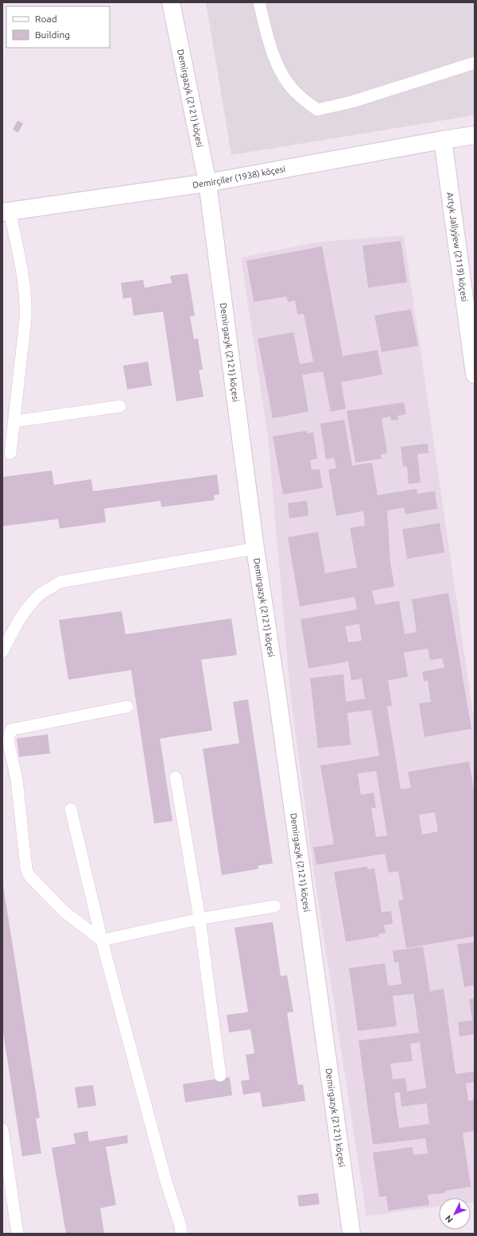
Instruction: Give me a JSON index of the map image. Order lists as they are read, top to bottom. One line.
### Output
{"streets":{"street":["Demirgazyk (2121) köçesi","Demirçiler (1938) köçesi","Artyk Jallyýew (2119) köçesi"]},"crossings":[["Demirgazyk (2121) köçesi","Demirçiler (1938) köçesi"],["Demirçiler (1938) köçesi","Artyk Jallyýew (2119) köçesi"]],"legend":["Road","Building"],"north":"bottom left"}
